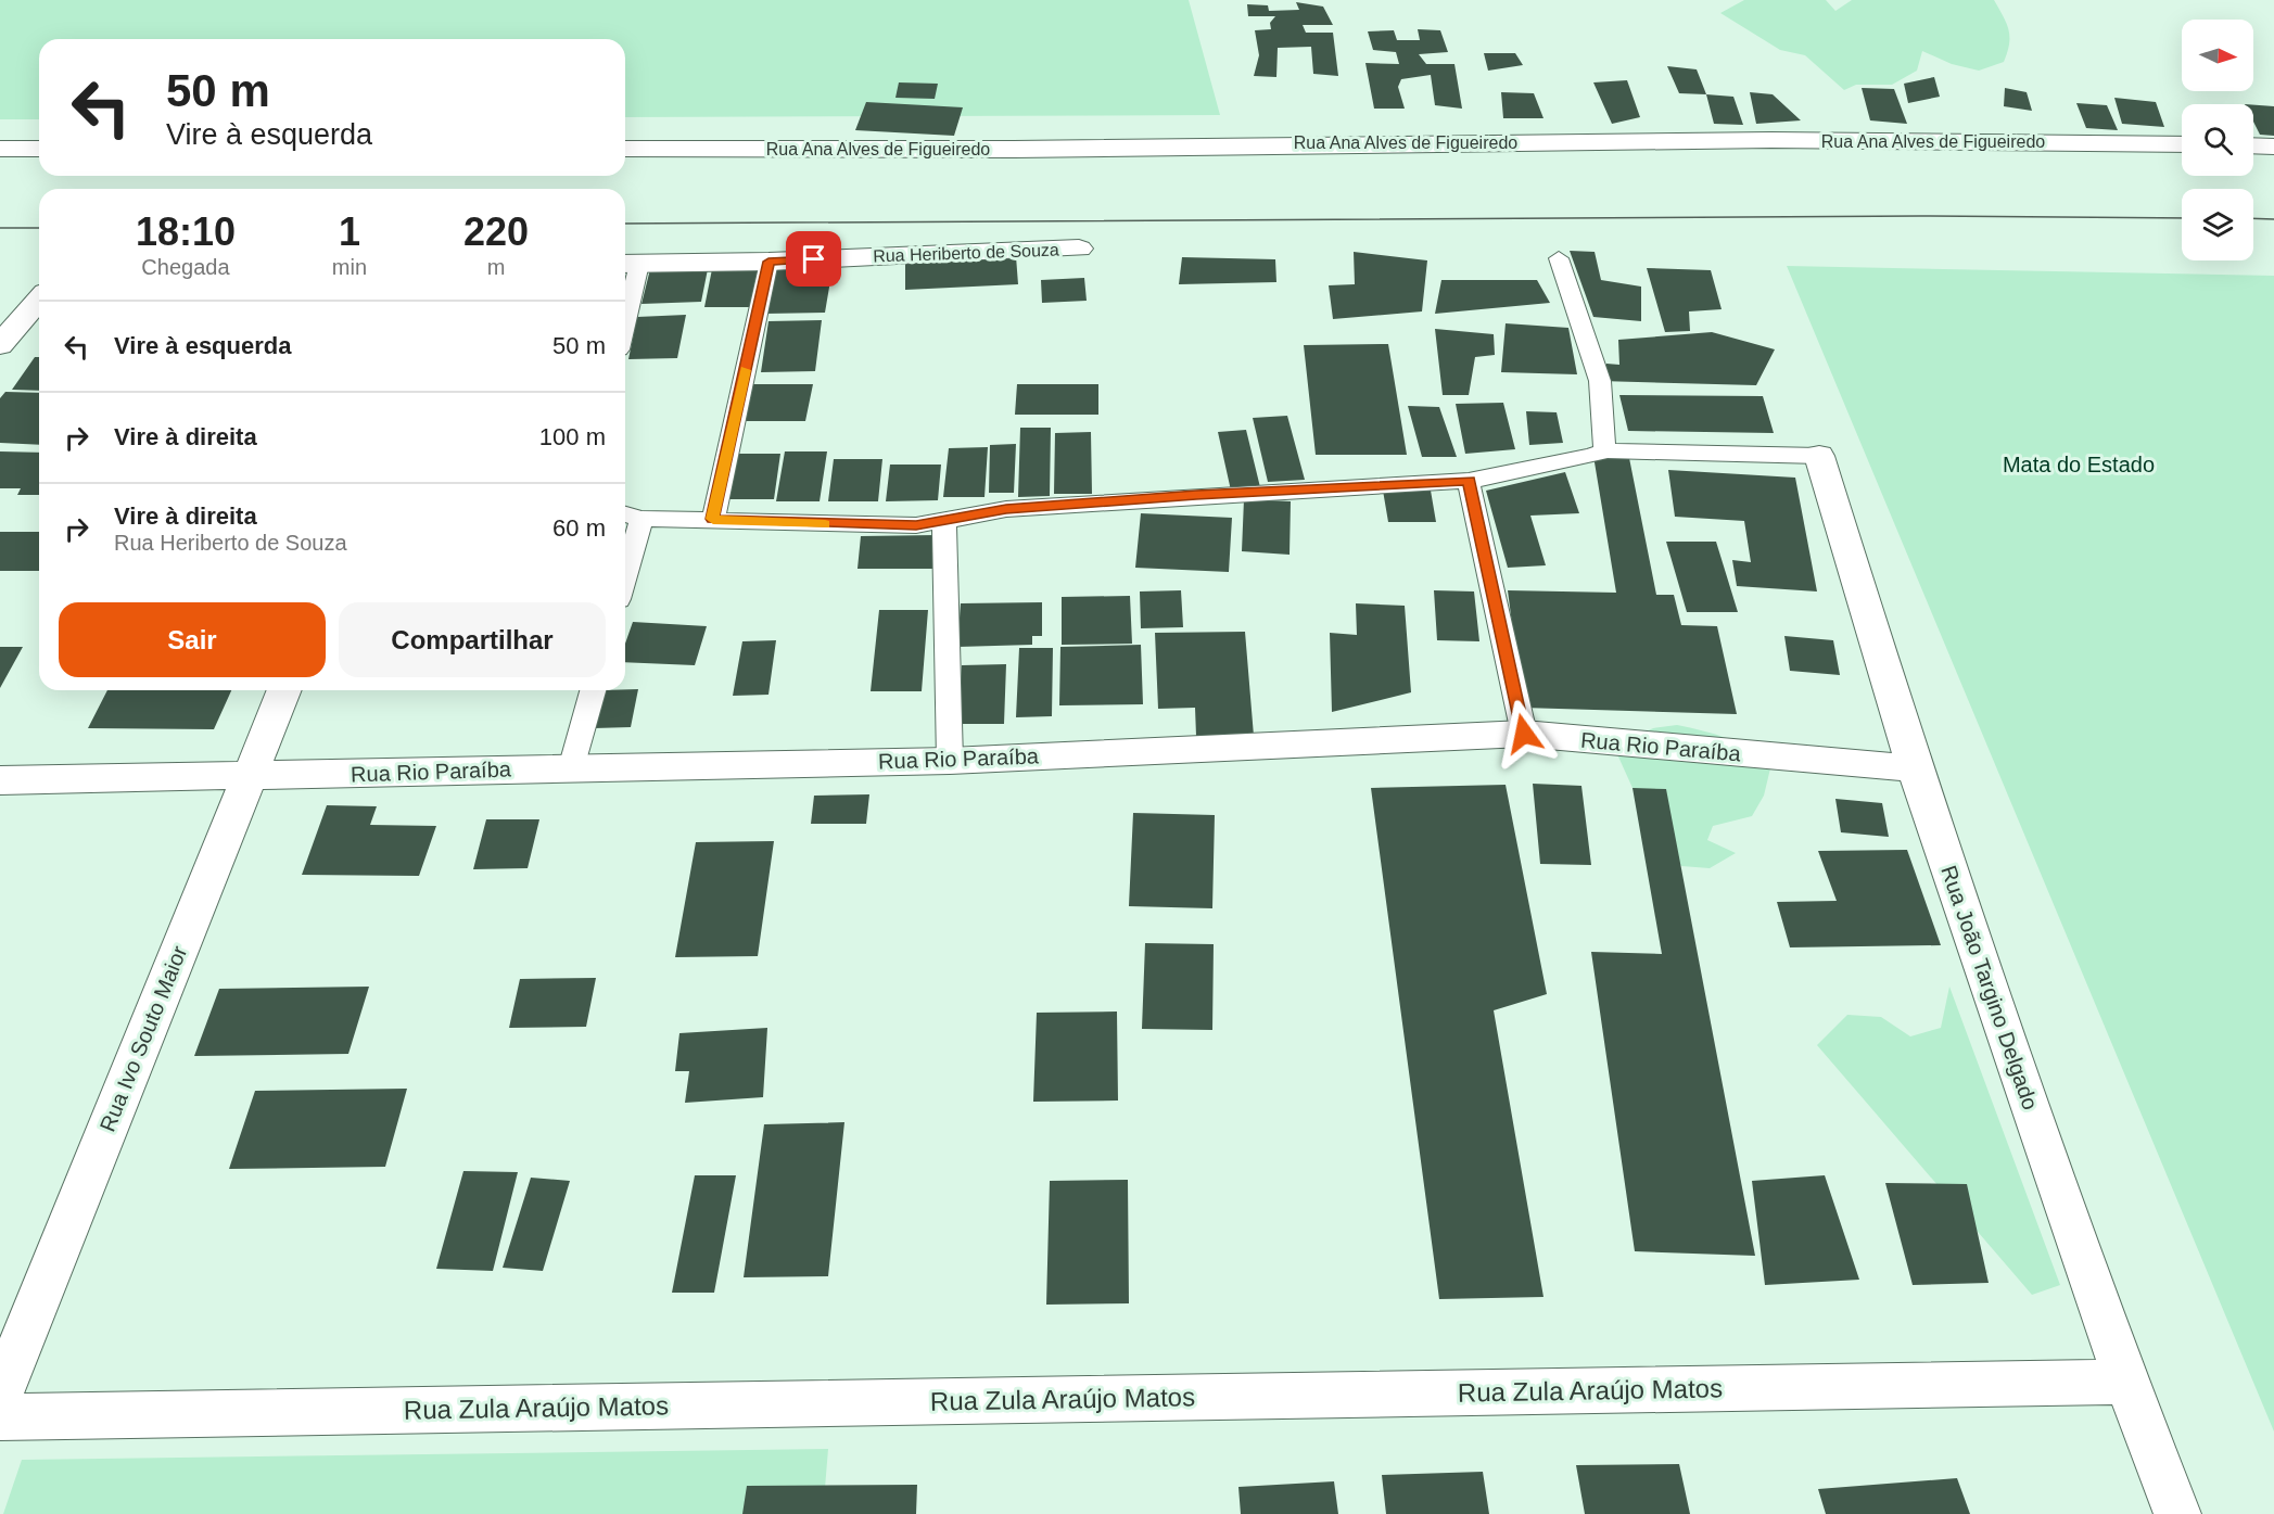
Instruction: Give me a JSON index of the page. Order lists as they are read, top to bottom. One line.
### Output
{"streets":{"street":["Rua Ana Alves de Figueiredo","Rua Heriberto de Souza","Rua Rio Paraíba","Rua João Targino Delgado","Rua Ivo Souto Maior","Rua Zula Araújo Matos"]},"crossings":[["Rua Rio Paraíba","Rua João Targino Delgado"],["Rua Rio Paraíba","Rua Ivo Souto Maior"],["Rua João Targino Delgado","Rua Zula Araújo Matos"]],"parks":["Mata do Estado"],"north":"right","page":{"turn":["50 m","Vire à esquerda"],"eta":["18:10","Chegada","1","min","220","m"],"list":[{"name":"Vire à esquerda","value":"50 m"},{"name":"Vire à direita","value":"100 m"},{"name":"Vire à direita","note":"Rua Heriberto de Souza","value":"60 m"}],"buttons":["Sair","Compartilhar"]}}
